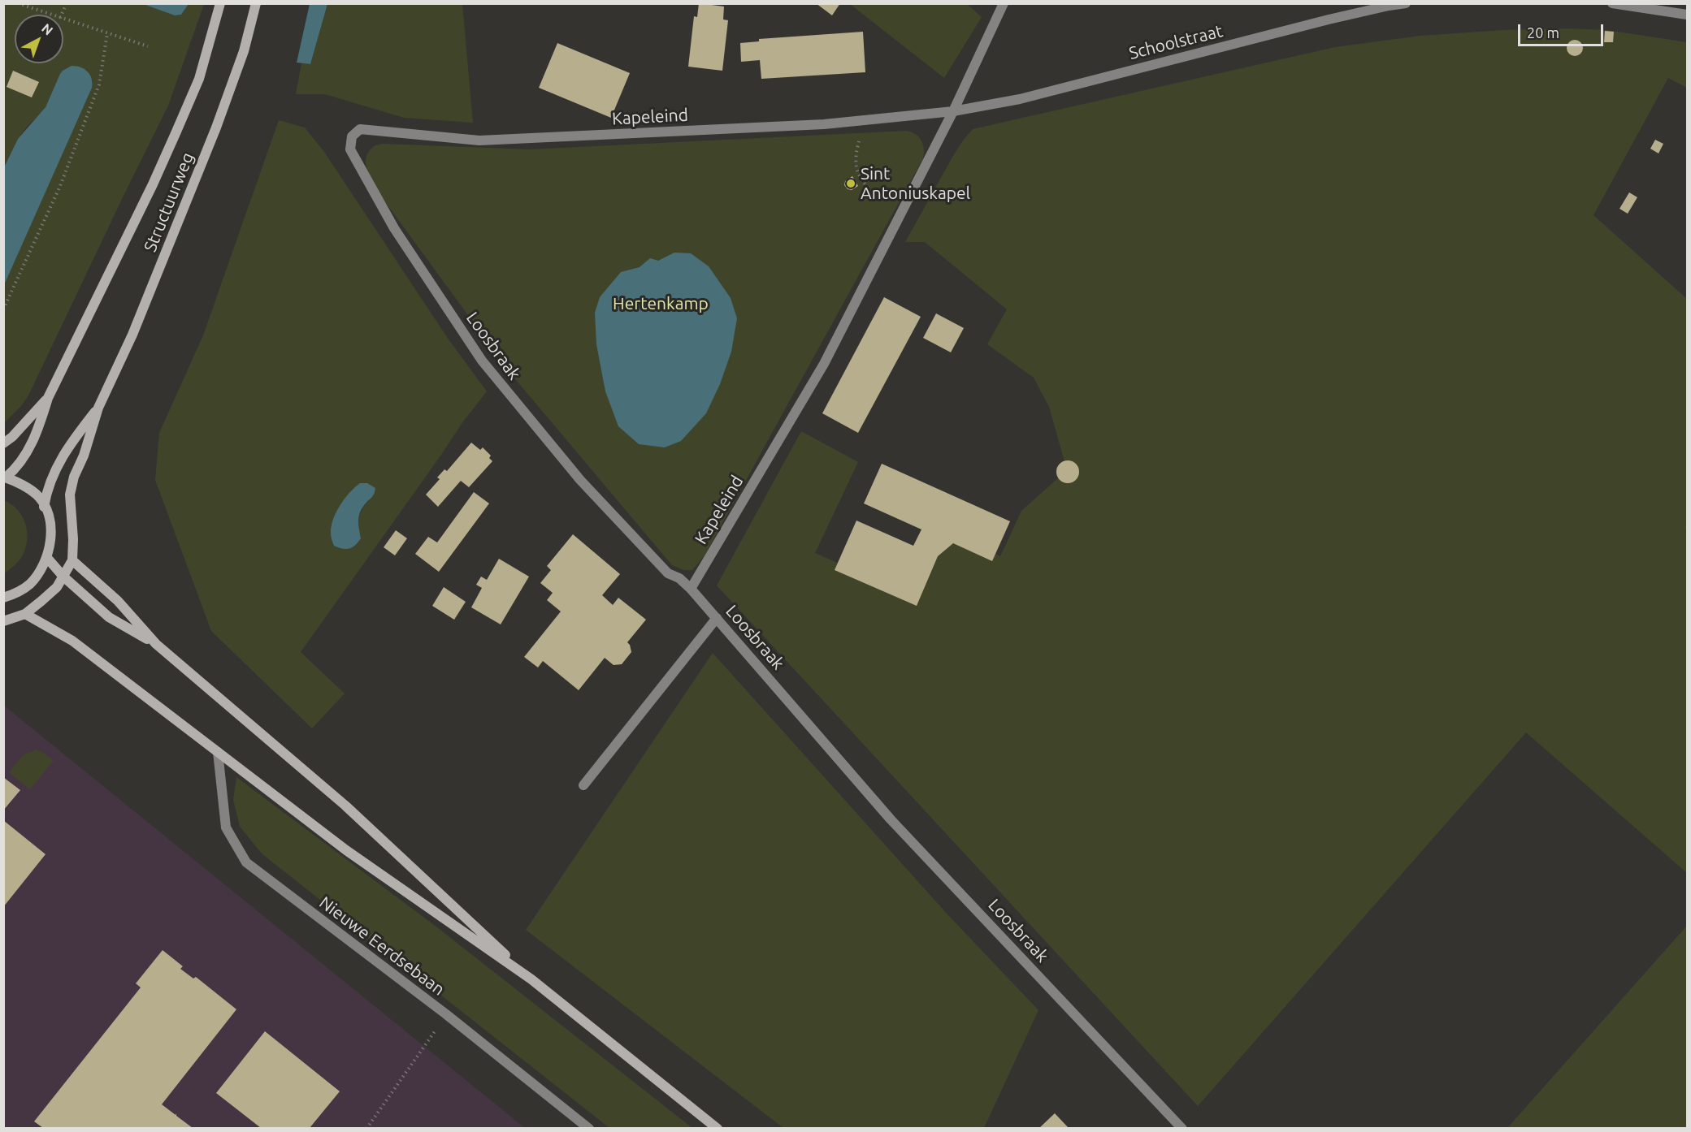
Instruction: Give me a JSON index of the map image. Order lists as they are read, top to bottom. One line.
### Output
{"streets":{"main road":["Structuurweg"],"street":["Schoolstraat","Kapeleind","Loosbraak","Nieuwe Eerdsebaan"]},"crossings":[["Schoolstraat","Kapeleind"],["Kapeleind","Loosbraak"]],"parks":["Hertenkamp"],"places":["Sint Antoniuskapel"],"scale_bar":"20 m","north":"top right"}
